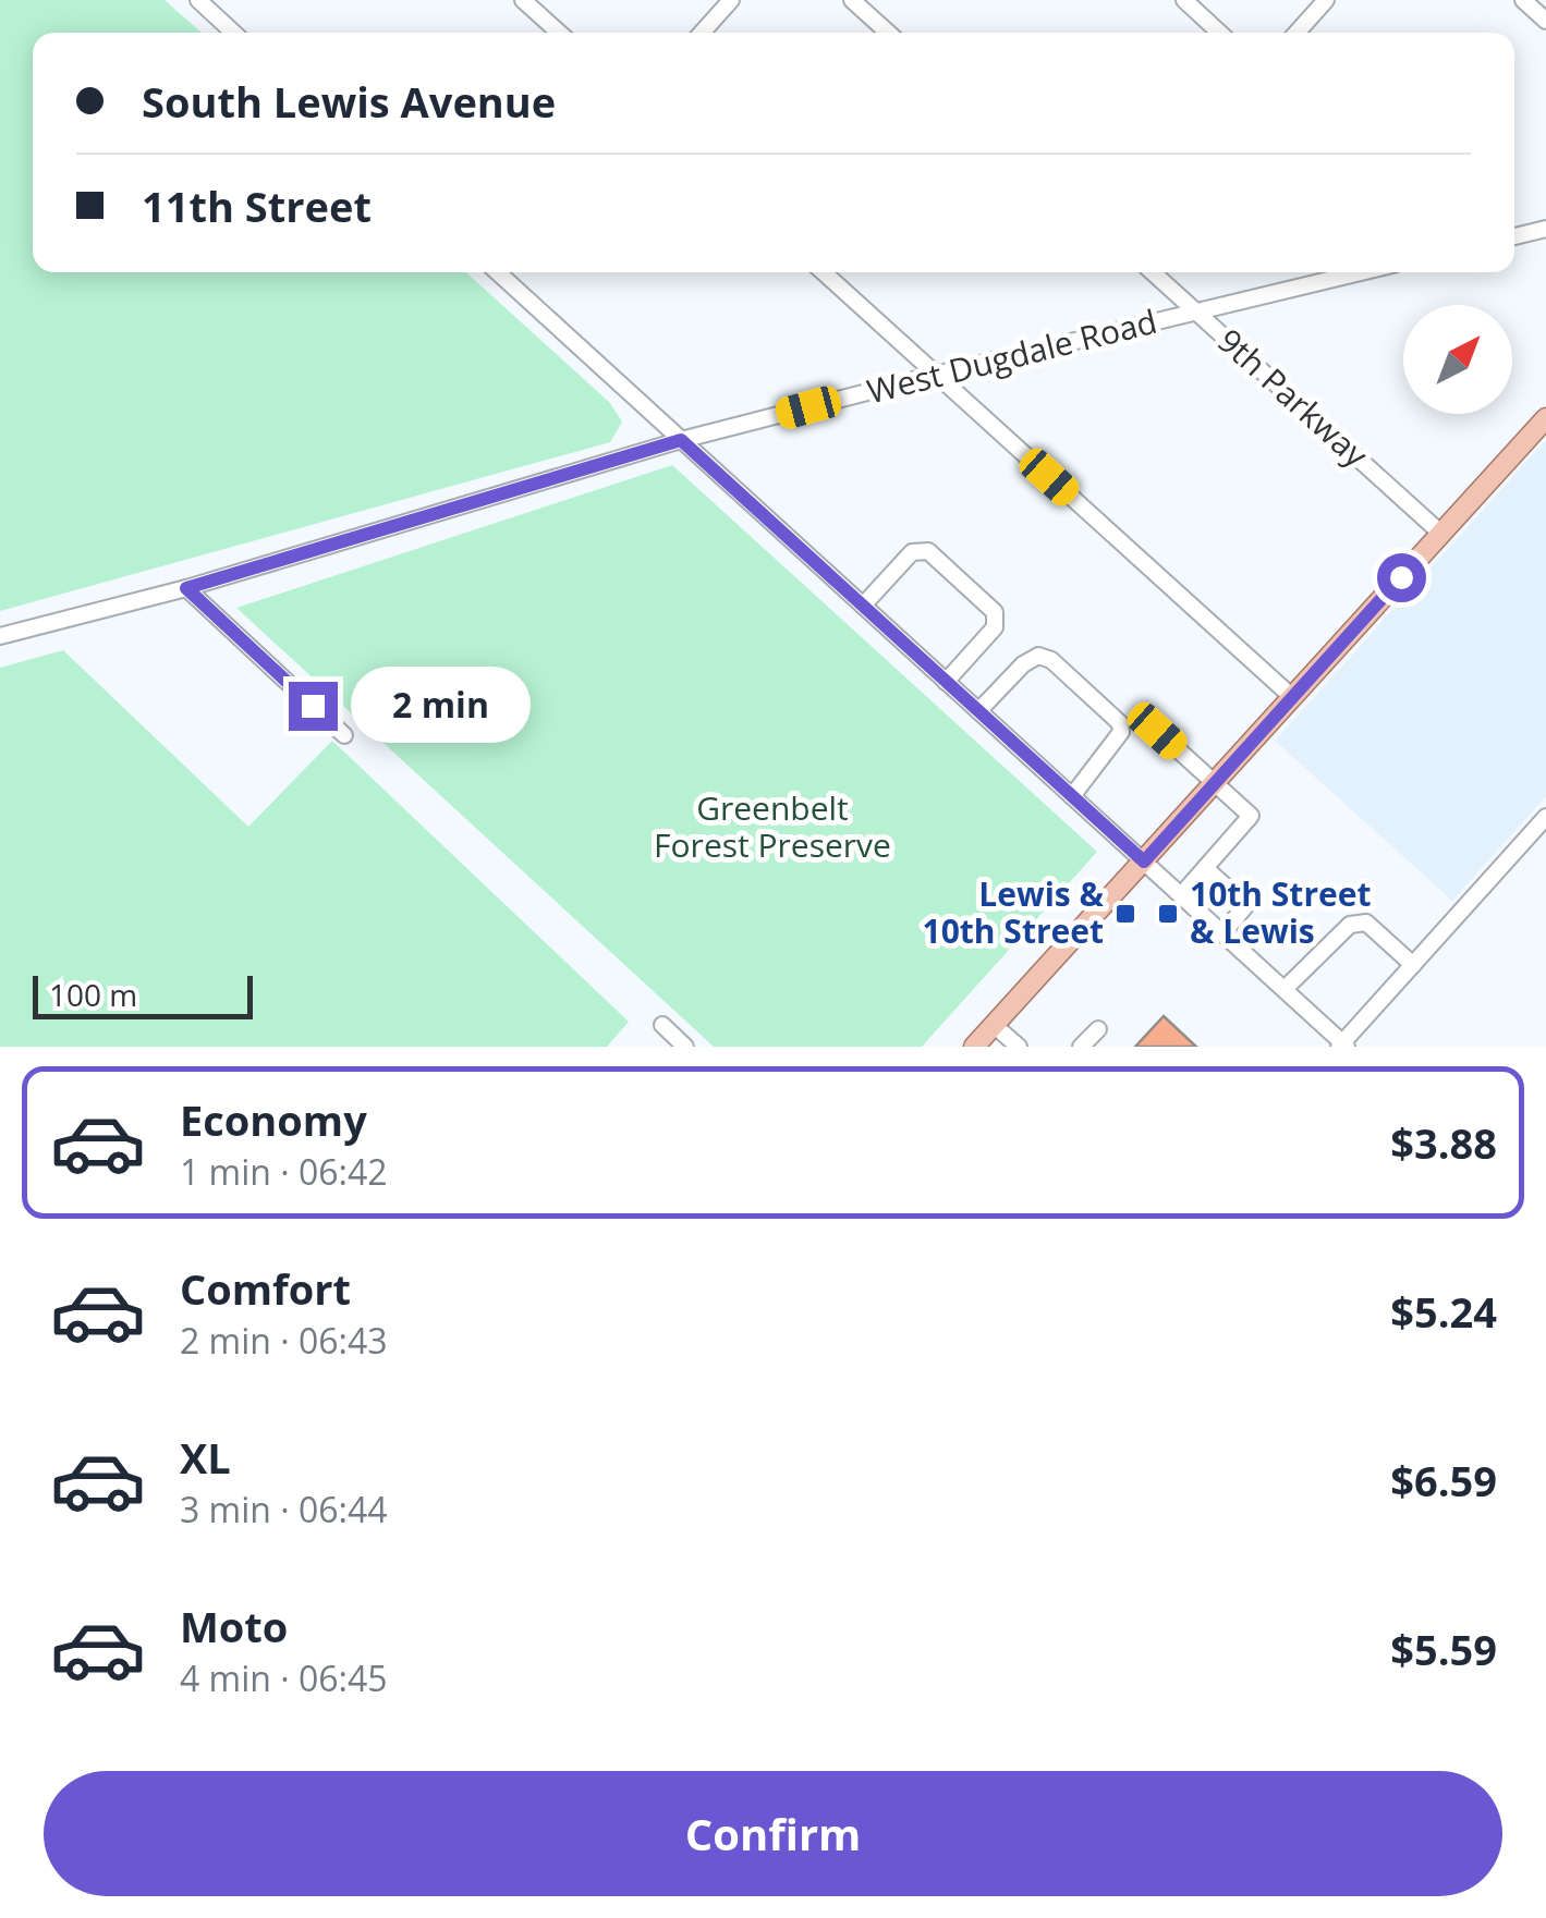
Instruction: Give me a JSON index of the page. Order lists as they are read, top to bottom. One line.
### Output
{"streets":{"street":["West Dugdale Road","9th Parkway"]},"crossings":[["West Dugdale Road","9th Parkway"]],"parks":["Greenbelt Forest Preserve"],"places":{"transit":["Lewis & 10th Street","10th Street & Lewis"]},"scale_bar":"100 m","north":"top right","page":{"banner":["South Lewis Avenue","11th Street"],"bubble":"2 min","scale":"100 m","list":[{"name":"Economy","note":"1 min · 06:42","value":"$3.88"},{"name":"Comfort","note":"2 min · 06:43","value":"$5.24"},{"name":"XL","note":"3 min · 06:44","value":"$6.59"},{"name":"Moto","note":"4 min · 06:45","value":"$5.59"}],"buttons":"Confirm"}}
